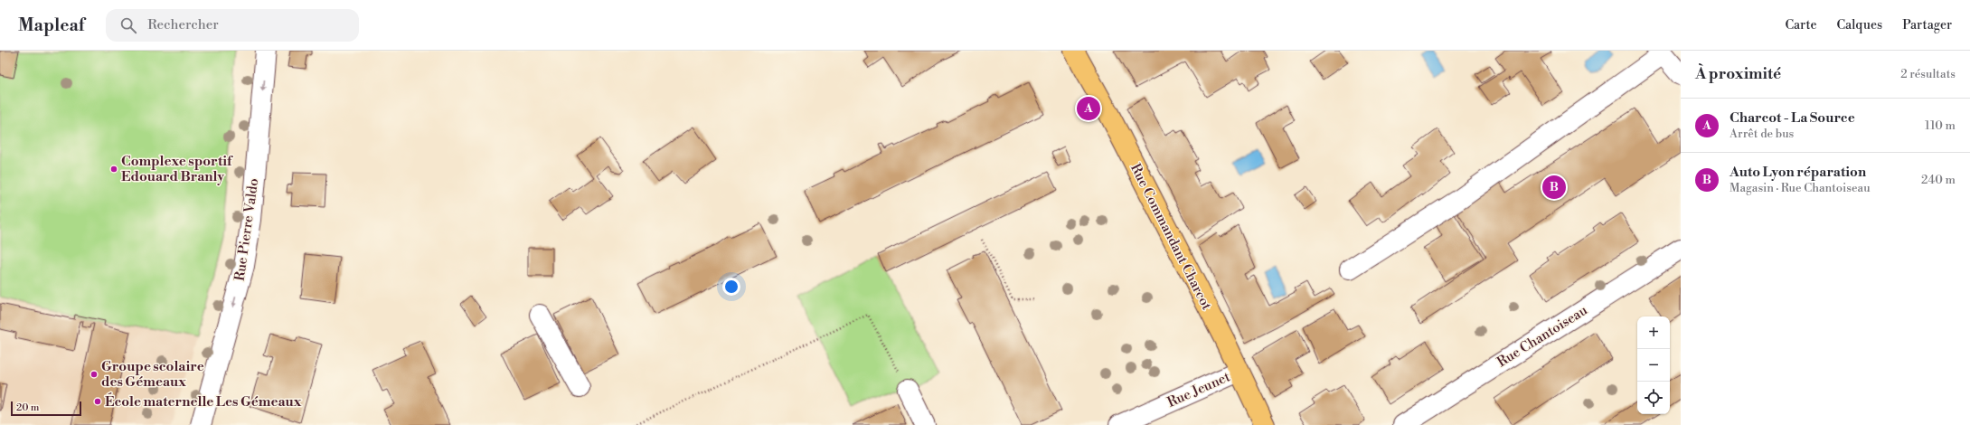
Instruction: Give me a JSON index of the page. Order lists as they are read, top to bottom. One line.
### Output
{"streets":{"main road":["Rue Commandant Charcot"],"street":["Rue Pierre Valdo","Rue Chantoiseau","Rue Jeunet"]},"crossings":[["Rue Commandant Charcot","Rue Jeunet"]],"one_way":["Rue Pierre Valdo"],"places":["Complexe sportif Edouard Branly","Groupe scolaire des Gémeaux","École maternelle Les Gémeaux"],"scale_bar":"20 m","page":{"header":"Mapleaf","search":"Rechercher","nav":["Carte","Calques","Partager"],"heading":["À proximité","2 résultats"],"pins":["A","B"],"list":[{"mark":"A","name":"Charcot - La Source","note":"Arrêt de bus","value":"110 m"},{"mark":"B","name":"Auto Lyon réparation","note":"Magasin · Rue Chantoiseau","value":"240 m"}],"map_buttons":["+","−"],"scale":"20 m"}}
